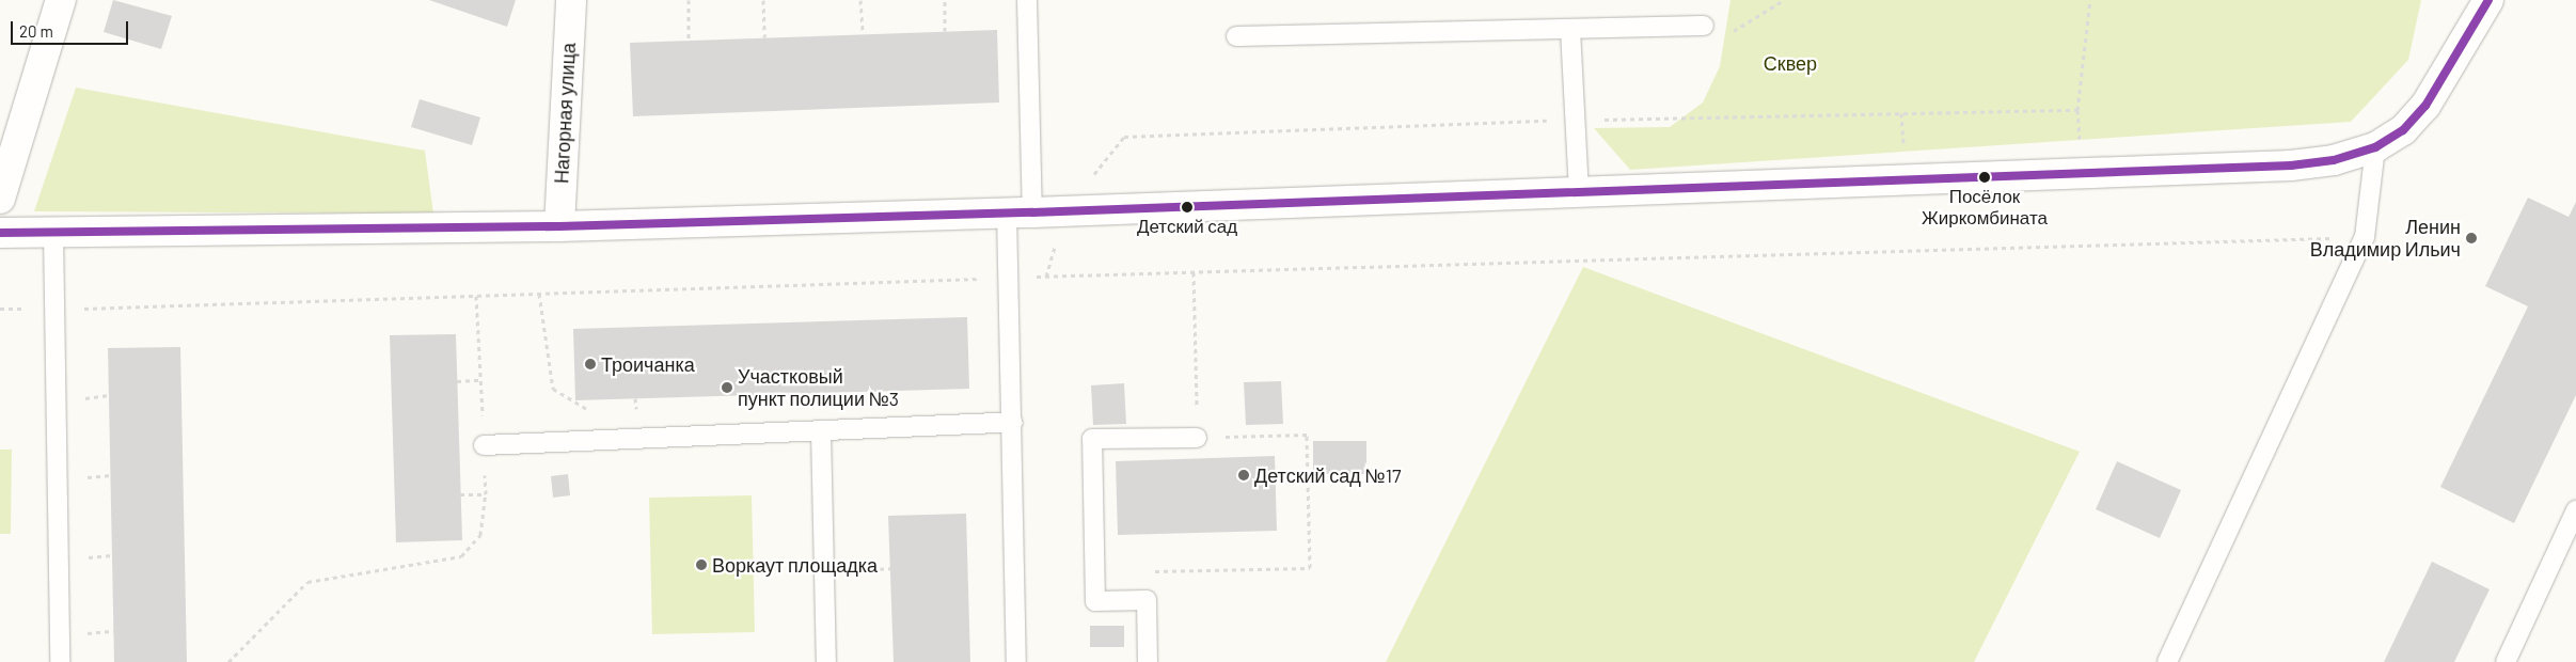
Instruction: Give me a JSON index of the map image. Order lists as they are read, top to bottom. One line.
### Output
{"streets":{"street":["Нагорная улица"]},"parks":["Сквер"],"places":["Посёлок Жиркомбината","Детский сад","Ленин Владимир Ильич","Троичанка","Участковый пункт полиции №3","Детский сад №17","Воркаут площадка"],"scale_bar":"20 m"}
